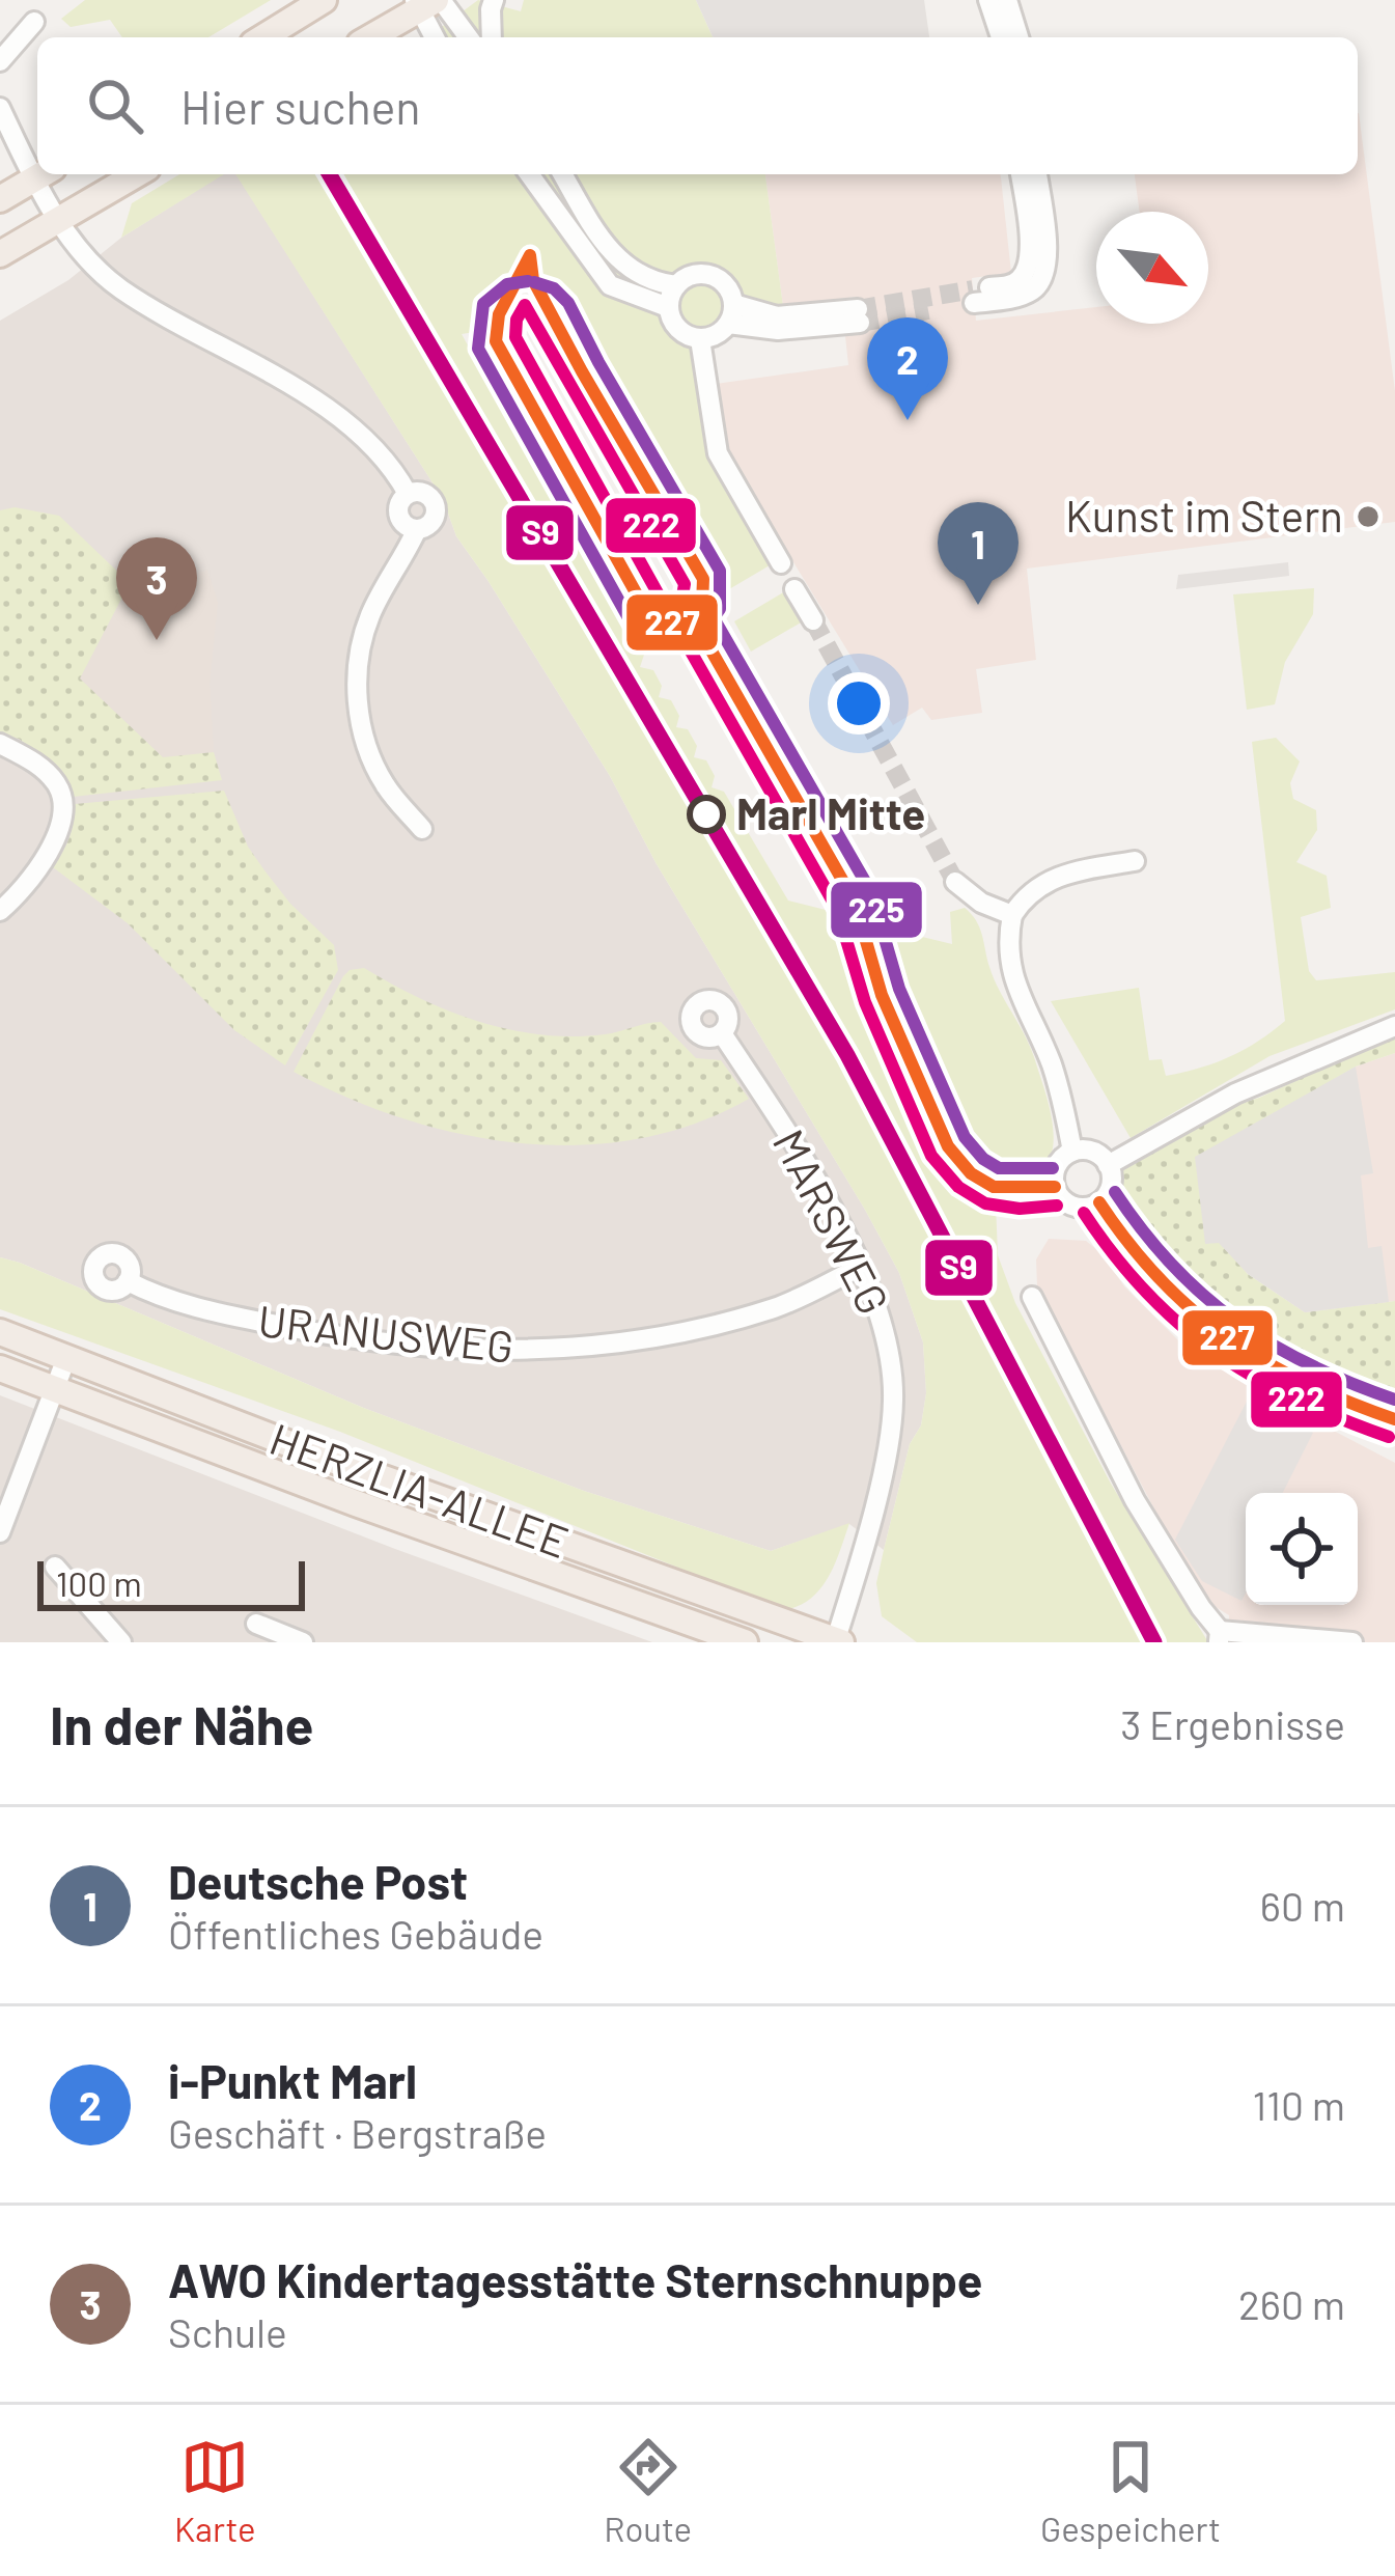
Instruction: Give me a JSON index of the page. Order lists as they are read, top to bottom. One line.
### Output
{"streets":{"main road":["HERZLIA-ALLEE"],"street":["MARSWEG","URANUSWEG"]},"crossings":[["MARSWEG","URANUSWEG"],["MARSWEG","HERZLIA-ALLEE"]],"places":["Kunst im Stern","Marl Mitte"],"lines":["transit line S9","transit line 227","transit line 225","transit line 222"],"scale_bar":"100 m","north":"bottom right","page":{"search":"Hier suchen","pins":["2","1","3"],"scale":"100 m","heading":["In der Nähe","3 Ergebnisse"],"list":[{"mark":"1","name":"Deutsche Post","note":"Öffentliches Gebäude","value":"60 m"},{"mark":"2","name":"i-Punkt Marl","note":"Geschäft · Bergstraße","value":"110 m"},{"mark":"3","name":"AWO Kindertagesstätte Sternschnuppe","note":"Schule","value":"260 m"}],"nav":["Karte","Route","Gespeichert"]}}
